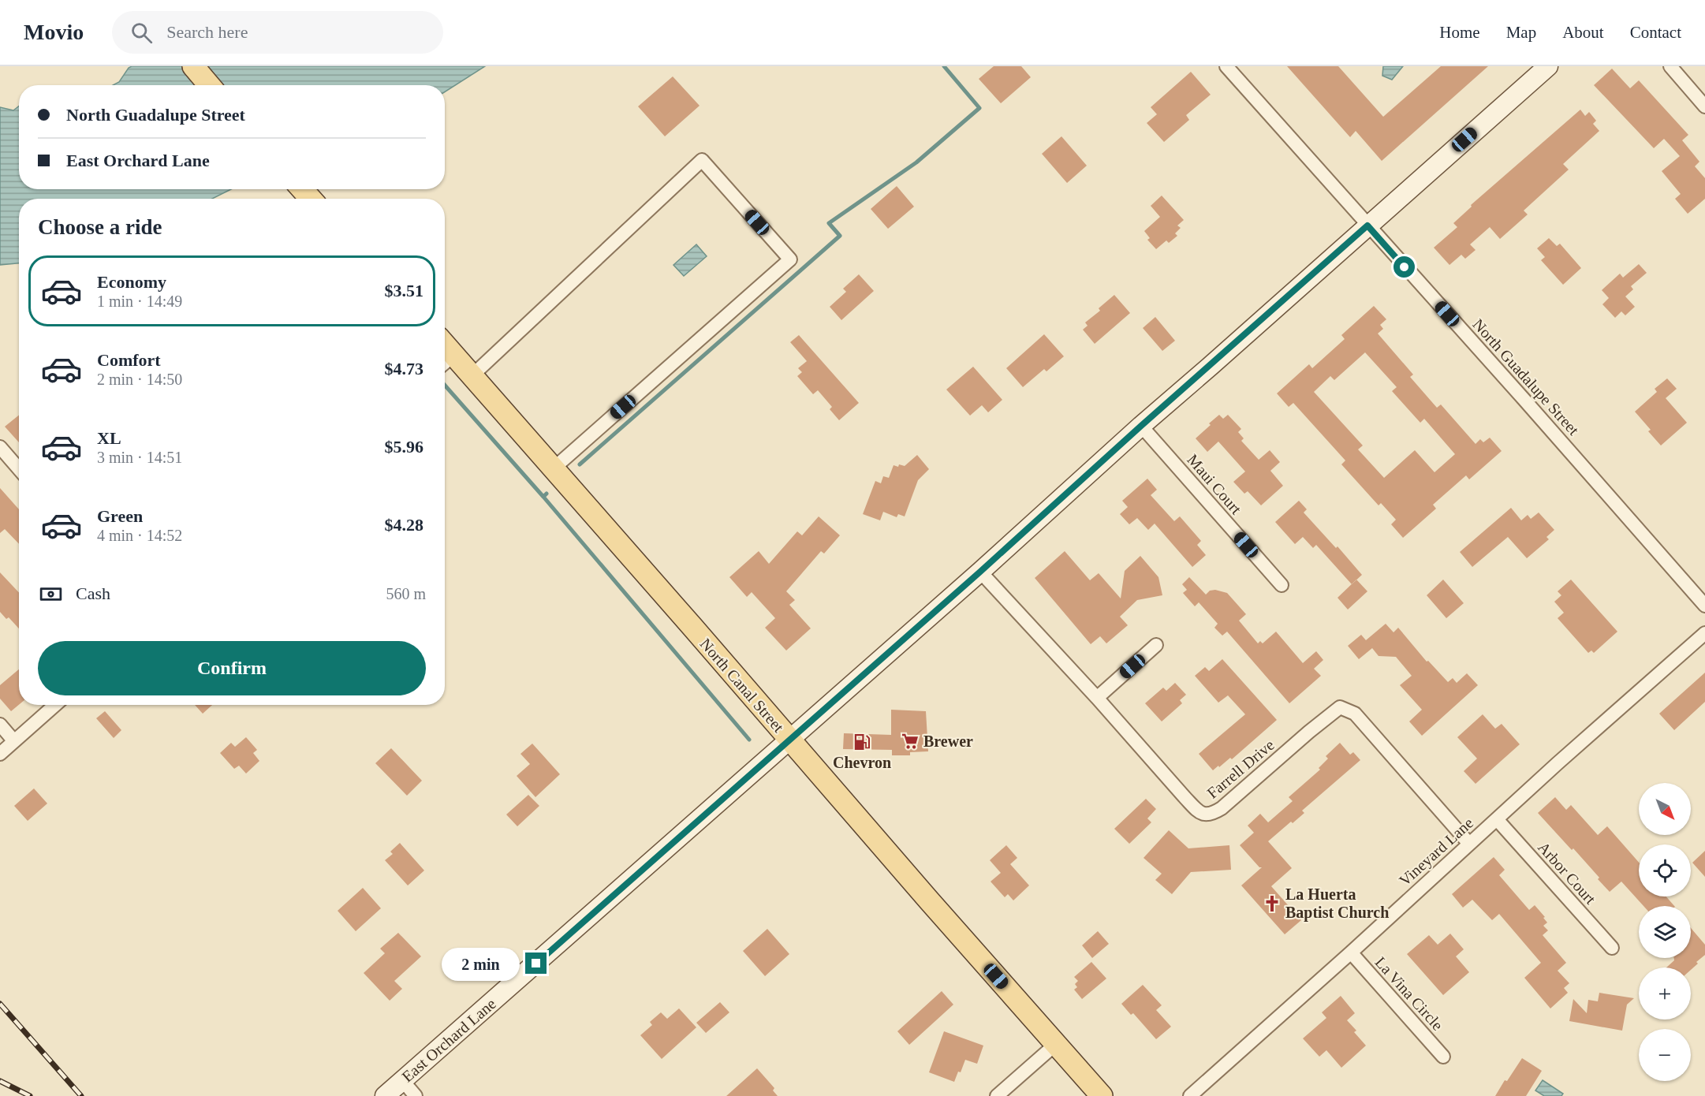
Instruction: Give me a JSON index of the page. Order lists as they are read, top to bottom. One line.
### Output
{"streets":{"main road":["North Canal Street"],"street":["North Guadalupe Street","Maui Court","Farrell Drive","Vineyard Lane","Arbor Court","La Vina Circle","East Orchard Lane"]},"crossings":[["North Guadalupe Street","East Orchard Lane"],["Maui Court","East Orchard Lane"],["North Canal Street","East Orchard Lane"],["Farrell Drive","Vineyard Lane"],["Farrell Drive","East Orchard Lane"],["Vineyard Lane","Arbor Court"],["Vineyard Lane","La Vina Circle"]],"places":{"supermarket":["Brewer"],"fuel station":["Chevron"],"church":["La Huerta Baptist Church"]},"north":"bottom right","page":{"header":"Movio","search":"Search here","nav":["Home","Map","About","Contact"],"banner":["North Guadalupe Street","East Orchard Lane"],"heading":"Choose a ride","list":[{"name":"Economy","note":"1 min · 14:49","value":"$3.51"},{"name":"Comfort","note":"2 min · 14:50","value":"$4.73"},{"name":"XL","note":"3 min · 14:51","value":"$5.96"},{"name":"Green","note":"4 min · 14:52","value":"$4.28"}],"pay":["Cash","560 m"],"buttons":"Confirm","map_buttons":["+","−"],"bubble":"2 min"}}
